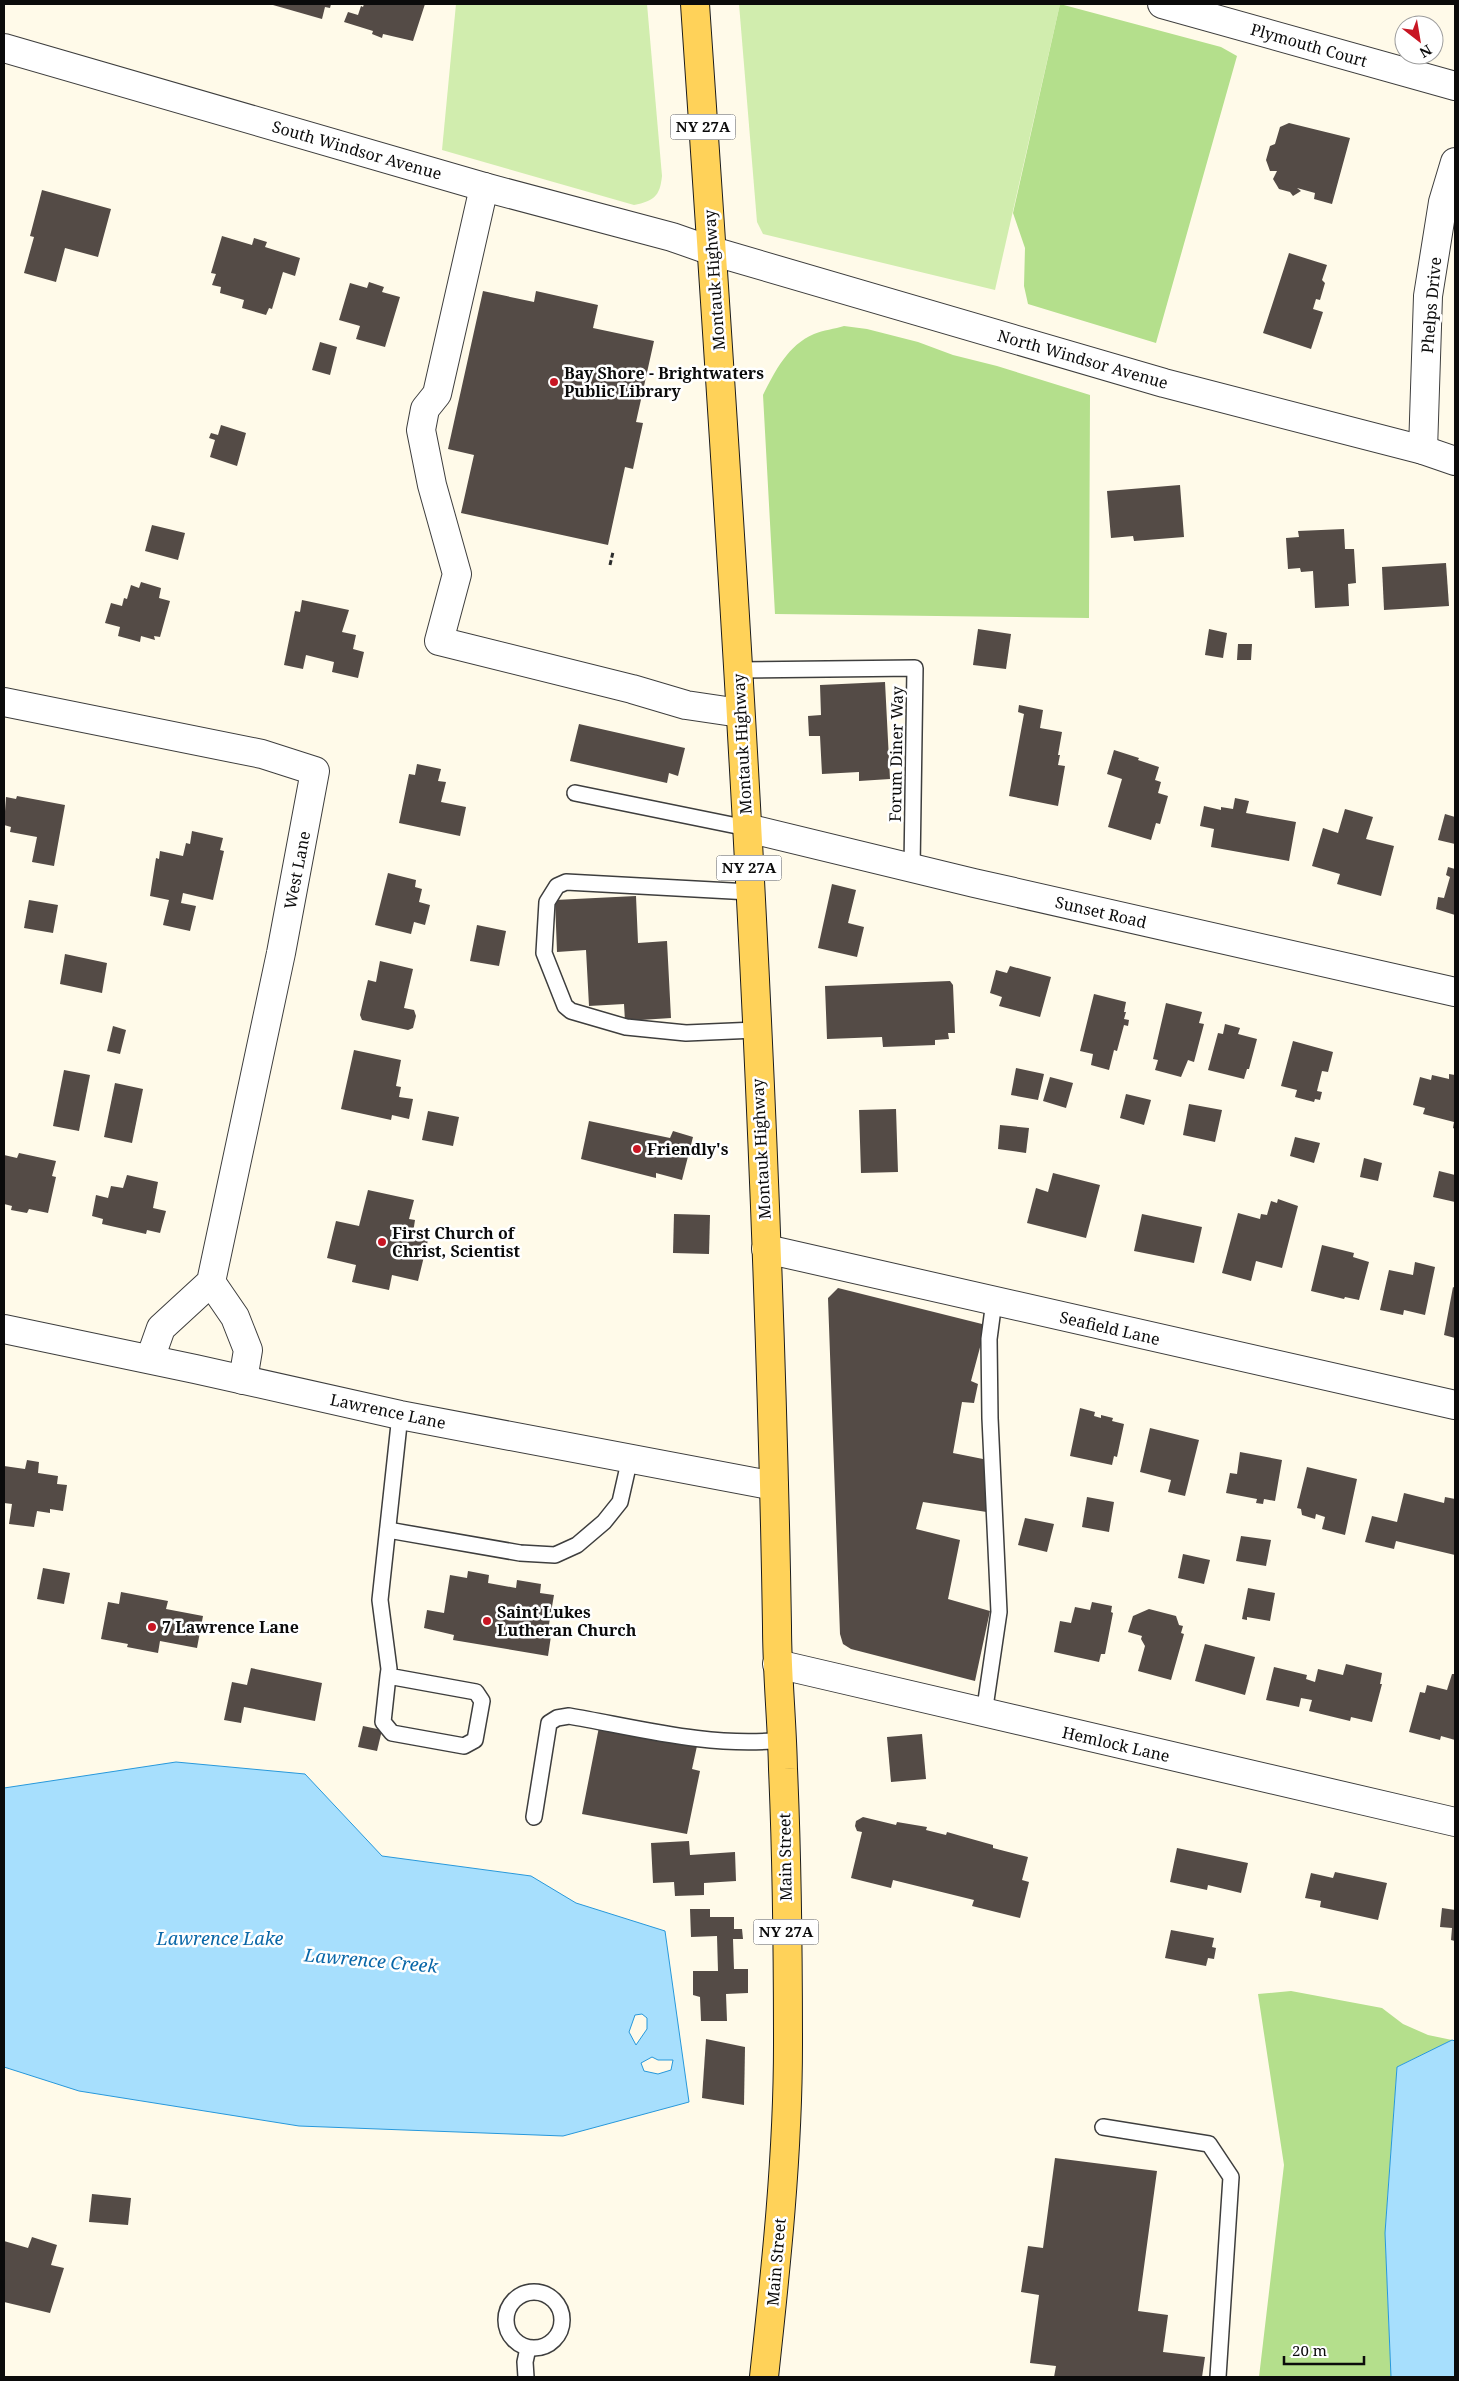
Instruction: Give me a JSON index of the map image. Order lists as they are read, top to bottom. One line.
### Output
{"streets":{"main road":["NY 27A","Montauk Highway","Main Street"],"street":["Plymouth Court","South Windsor Avenue","Phelps Drive","North Windsor Avenue","West Lane","Sunset Road","Seafield Lane","Lawrence Lane","Hemlock Lane"],"lane":["Forum Diner Way"]},"crossings":[["South Windsor Avenue","Montauk Highway"],["South Windsor Avenue","North Windsor Avenue"],["Montauk Highway","North Windsor Avenue"],["Montauk Highway","Forum Diner Way"],["Montauk Highway","Sunset Road"],["Montauk Highway","Seafield Lane"],["Montauk Highway","Lawrence Lane"],["Montauk Highway","Main Street"],["Phelps Drive","North Windsor Avenue"],["Forum Diner Way","Sunset Road"],["Lawrence Lane","Main Street"],["Hemlock Lane","Main Street"]],"water":["Lawrence Lake","Lawrence Creek"],"places":["Bay Shore - Brightwaters Public Library","Friendly's","First Church of Christ, Scientist","Saint Lukes Lutheran Church","7 Lawrence Lane"],"scale_bar":"20 m","north":"bottom right"}
